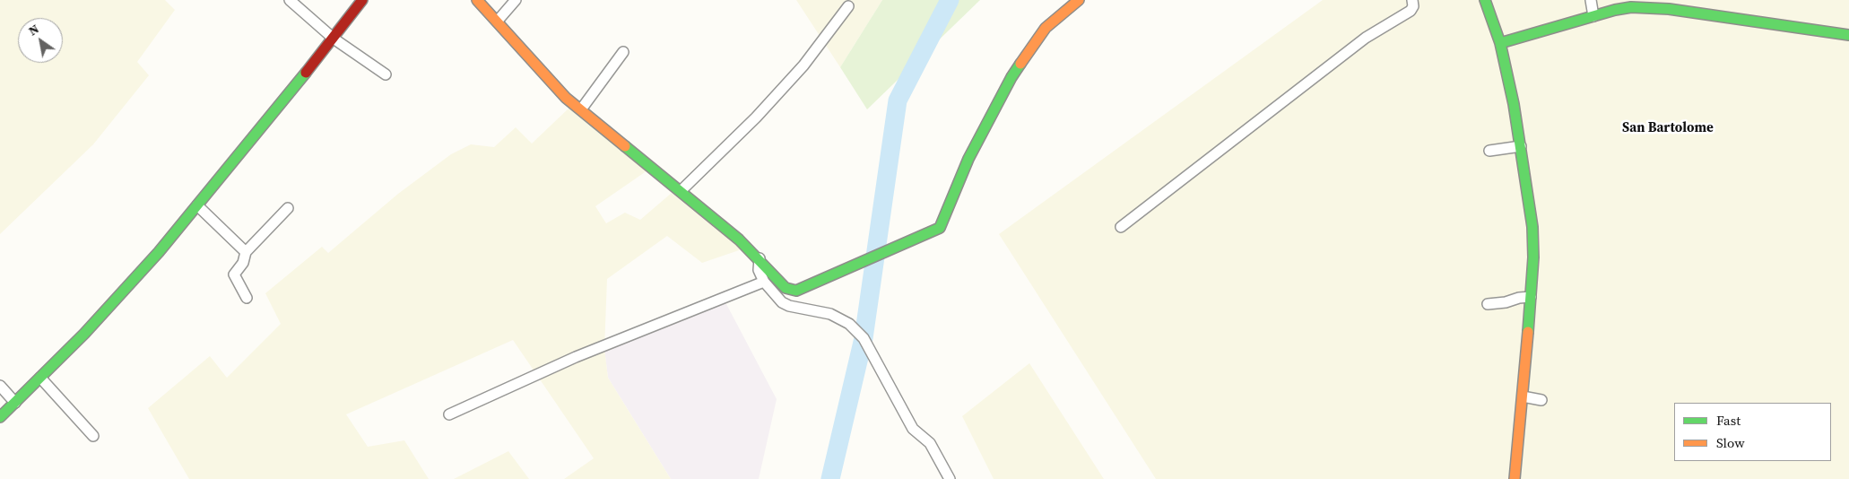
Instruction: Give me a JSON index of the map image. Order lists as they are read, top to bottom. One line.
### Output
{"districts":["San Bartolome"],"legend":["Fast","Slow"],"north":"top left"}
